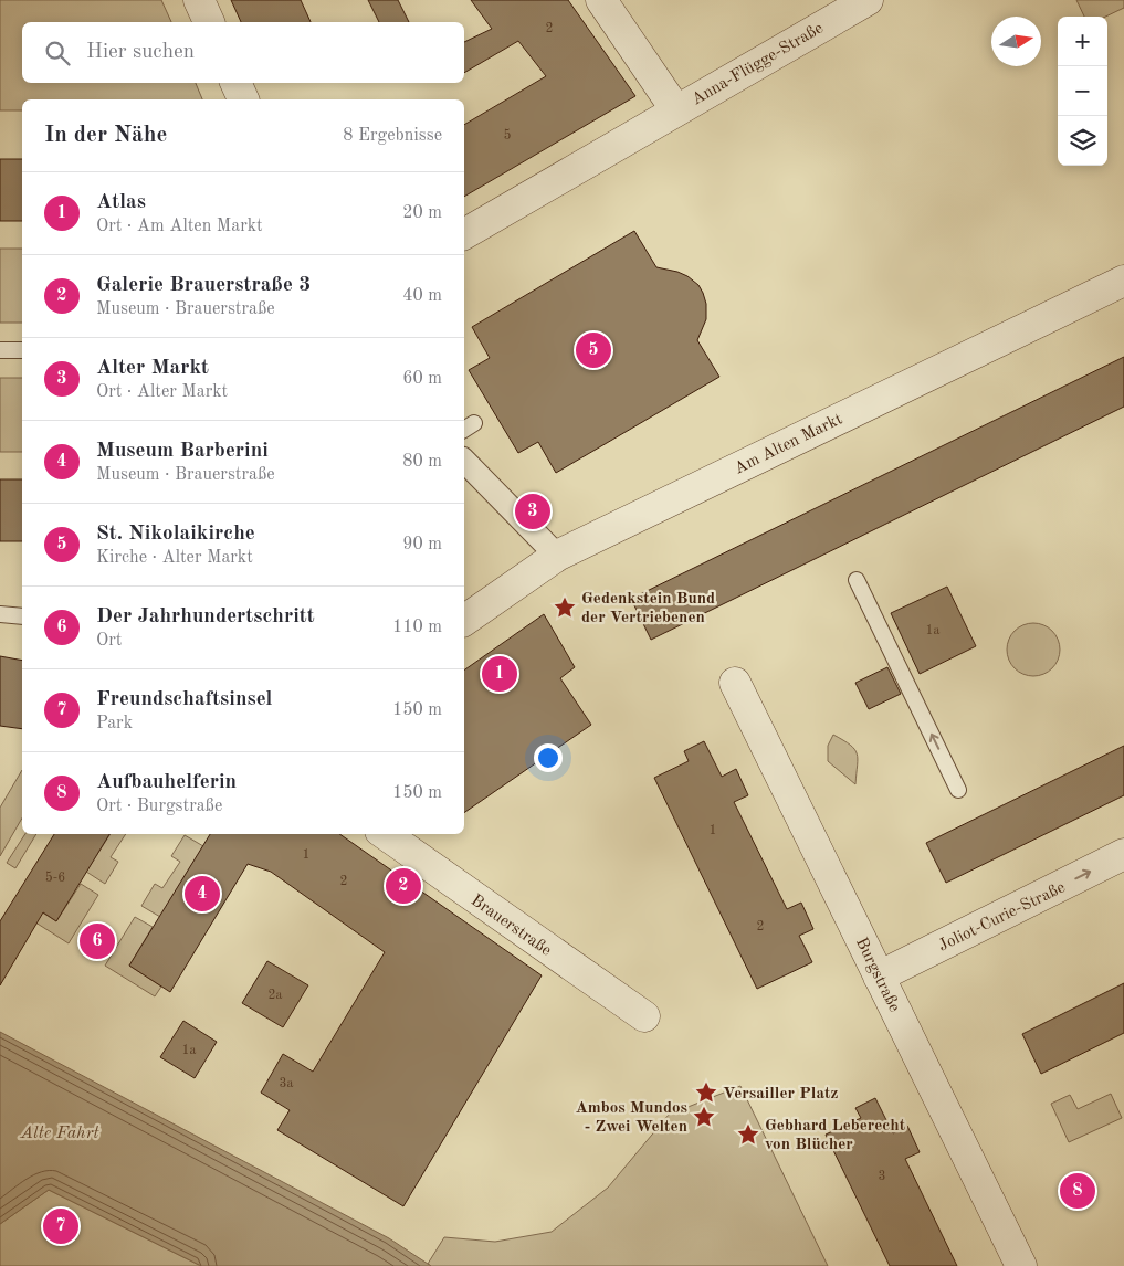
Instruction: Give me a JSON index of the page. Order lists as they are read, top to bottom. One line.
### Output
{"streets":{"street":["Anna-Flügge-Straße","Am Alten Markt","Joliot-Curie-Straße","Brauerstraße","Burgstraße"]},"crossings":[["Joliot-Curie-Straße","Burgstraße"]],"one_way":["Joliot-Curie-Straße"],"water":["Alte Fahrt"],"places":{"place":["Gedenkstein Bund der Vertriebenen","Versailler Platz","Ambos Mundos - Zwei Welten","Gebhard Leberecht von Blücher"]},"house_numbers":["2","5","1a","1","1","5-6","2","2","2a","1a","3a","3"],"north":"right","page":{"map_buttons":["+","−"],"search":"Hier suchen","heading":["In der Nähe","8 Ergebnisse"],"list":[{"mark":"1","name":"Atlas","note":"Ort · Am Alten Markt","value":"20 m"},{"mark":"2","name":"Galerie Brauerstraße 3","note":"Museum · Brauerstraße","value":"40 m"},{"mark":"3","name":"Alter Markt","note":"Ort · Alter Markt","value":"60 m"},{"mark":"4","name":"Museum Barberini","note":"Museum · Brauerstraße","value":"80 m"},{"mark":"5","name":"St. Nikolaikirche","note":"Kirche · Alter Markt","value":"90 m"},{"mark":"6","name":"Der Jahrhundertschritt","note":"Ort","value":"110 m"},{"mark":"7","name":"Freundschaftsinsel","note":"Park","value":"150 m"},{"mark":"8","name":"Aufbauhelferin","note":"Ort · Burgstraße","value":"150 m"}],"pins":["5","3","1","2","4","6","8","7"]}}
